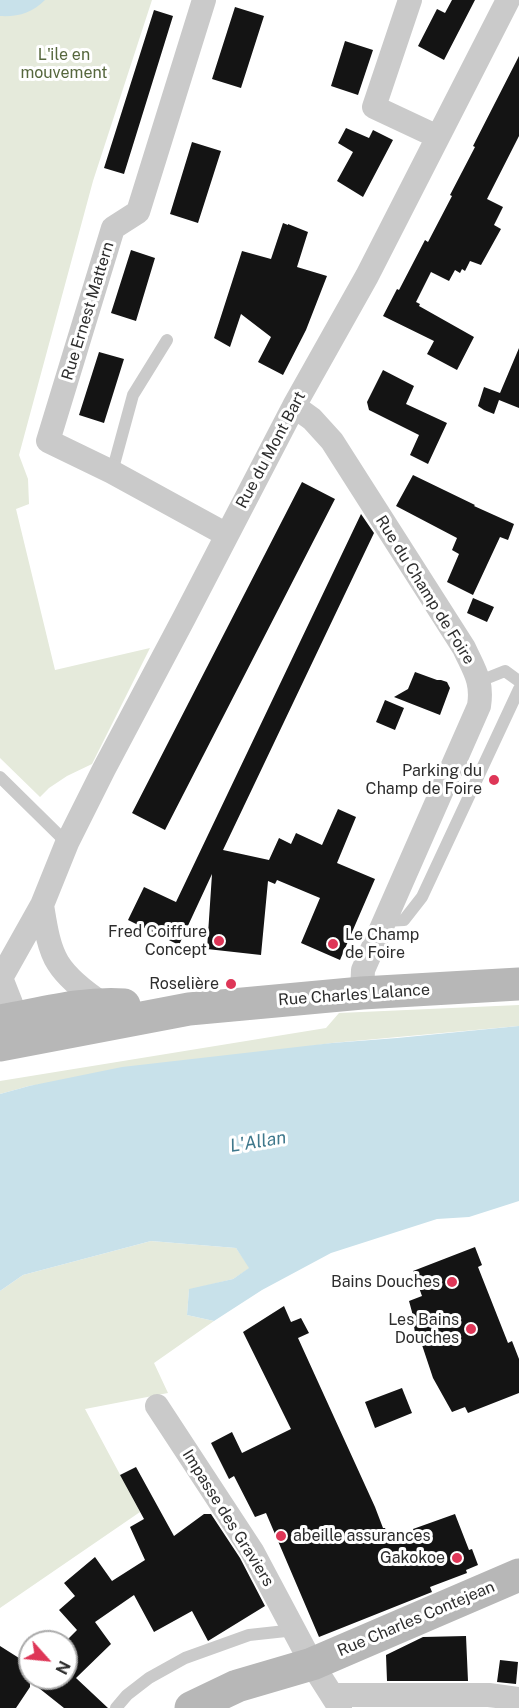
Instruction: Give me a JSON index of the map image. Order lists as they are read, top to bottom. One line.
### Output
{"streets":{"main road":["Rue Charles Lalance","Rue Charles Contejean"],"street":["Rue Ernest Mattern","Rue du Mont Bart","Rue du Champ de Foire","Impasse des Graviers"]},"crossings":[["Rue Ernest Mattern","Rue du Mont Bart"],["Rue du Mont Bart","Rue du Champ de Foire"],["Rue du Champ de Foire","Rue Charles Lalance"],["Impasse des Graviers","Rue Charles Contejean"]],"water":["L'Allan"],"parks":["L'ile en mouvement"],"places":["Parking du Champ de Foire","Fred Coiffure Concept","Le Champ de Foire","Roselière","Bains Douches","Les Bains Douches","abeille assurances","Gakokoe"],"north":"bottom right"}
